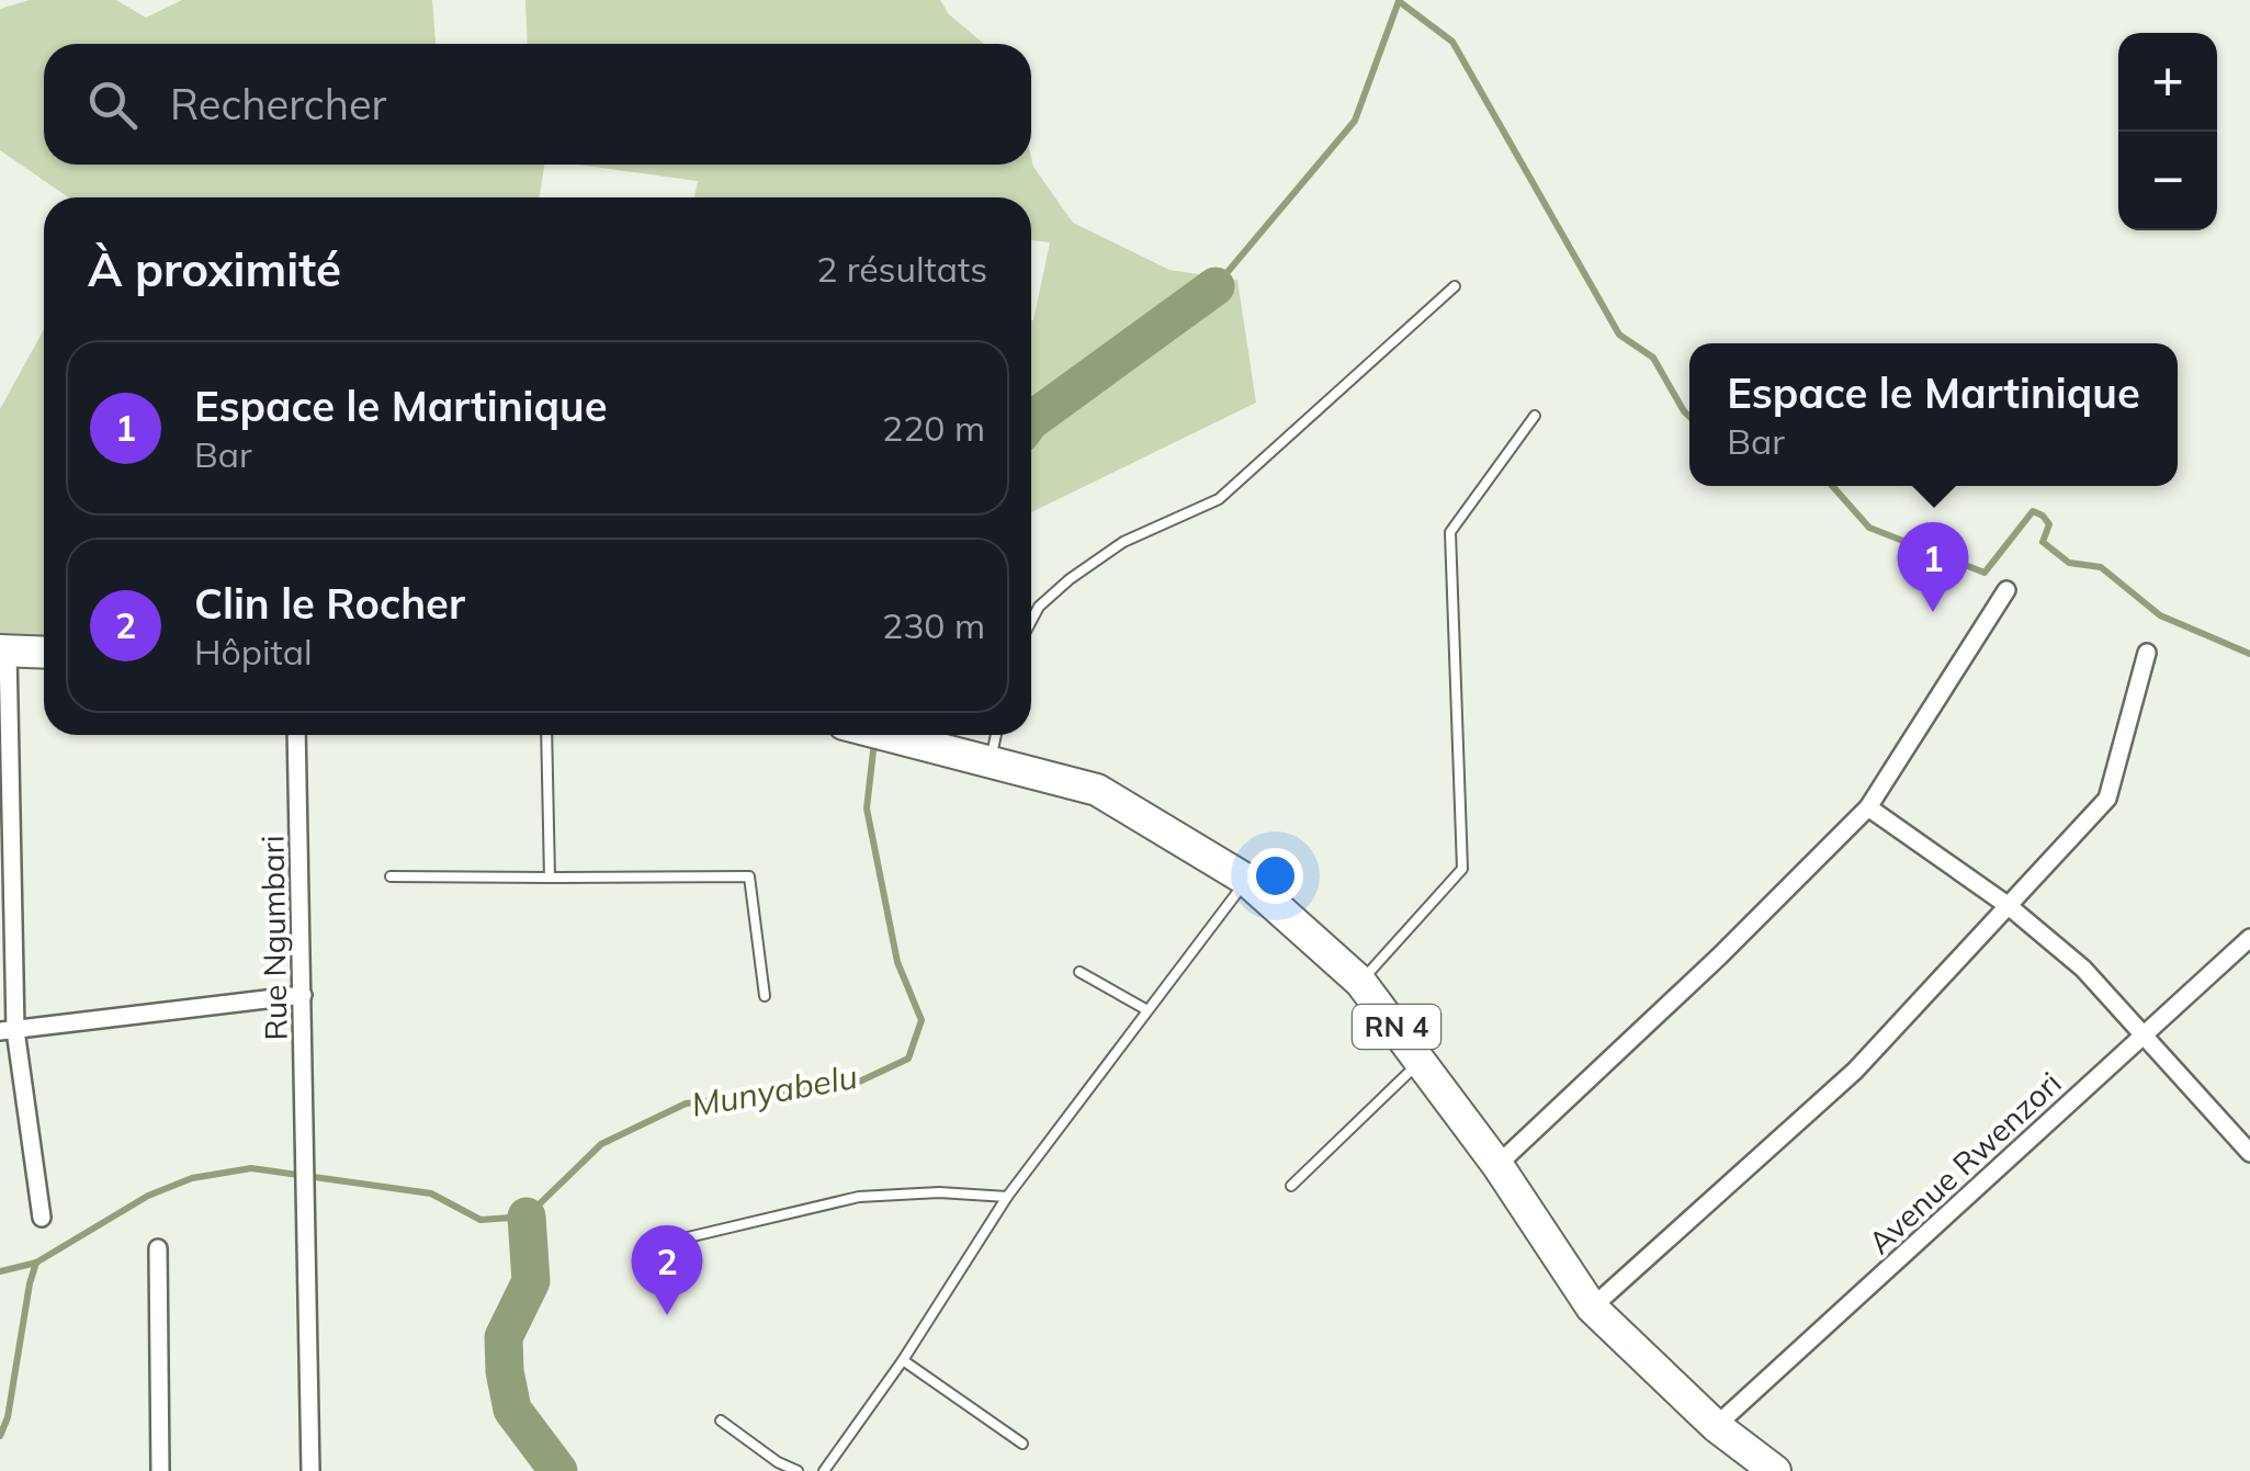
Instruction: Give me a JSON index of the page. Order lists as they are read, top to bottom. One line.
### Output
{"streets":{"highway":["RN 4"],"street":["Rue Ngumbari","Avenue Rwenzori"]},"crossings":[["RN 4","Avenue Rwenzori"]],"water":["Munyabelu"],"page":{"map_buttons":["+","−"],"search":"Rechercher","heading":["À proximité","2 résultats"],"list":[{"mark":"1","name":"Espace le Martinique","note":"Bar","value":"220 m"},{"mark":"2","name":"Clin le Rocher","note":"Hôpital","value":"230 m"}],"popup":["Espace le Martinique","Bar"],"pins":["1","2"]}}
